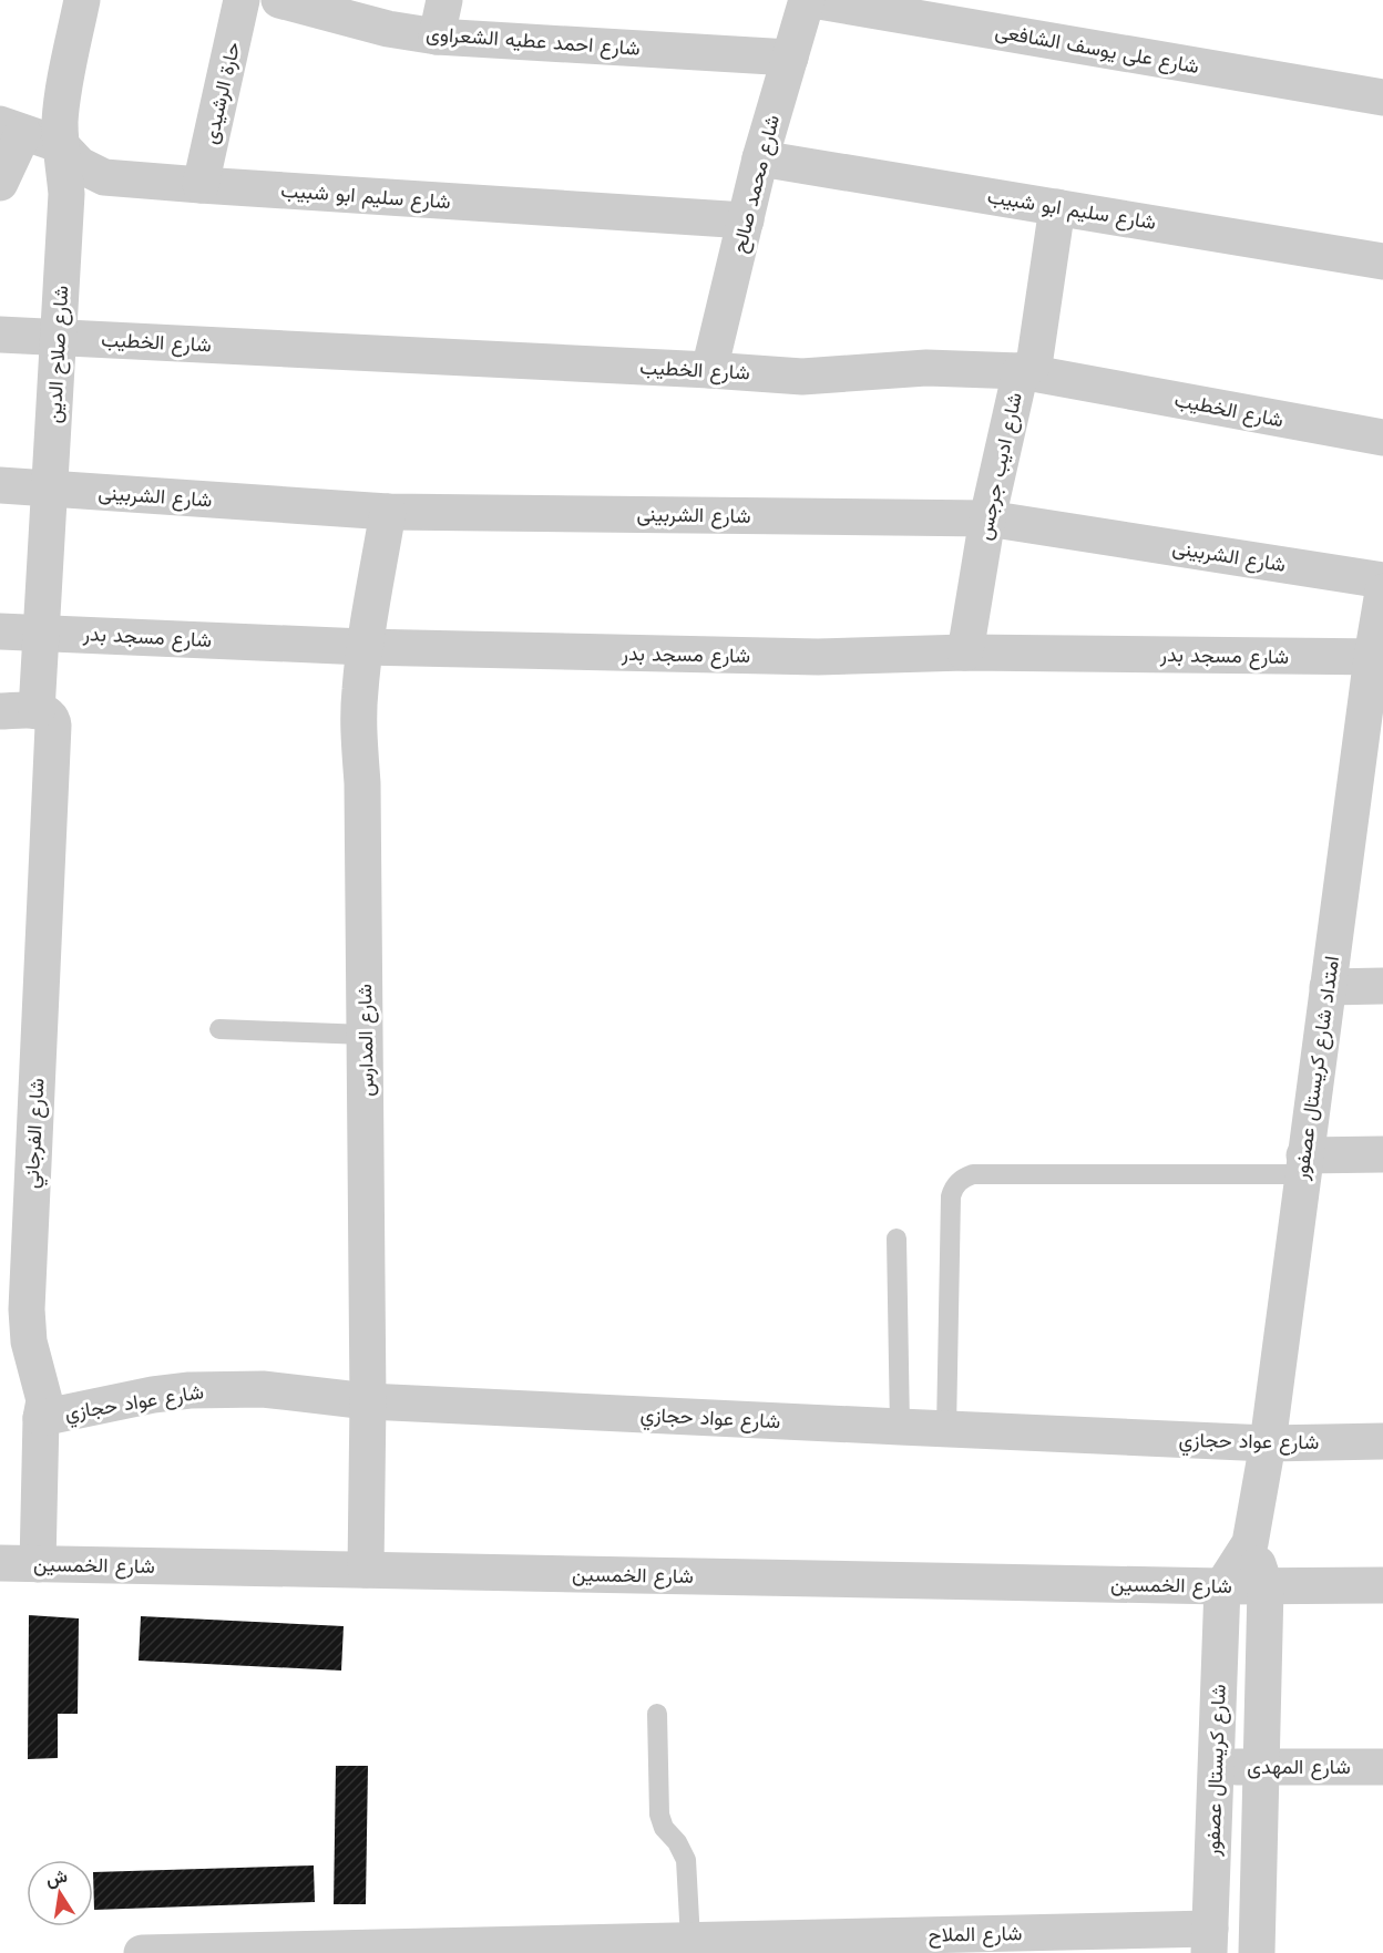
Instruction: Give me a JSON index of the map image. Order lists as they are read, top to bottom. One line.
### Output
{"streets":{"street":["شارع احمد عطيه الشعراوى","شارع على يوسف الشافعى","حارة الرشيدى","شارع محمد صالح","شارع سليم ابو شبيب","شارع الخطيب","شارع صلاح الدين","شارع اديب جرجس","شارع الشربينى","شارع مسجد بدر","شارع المدارس","امتداد شارع كريستال عصفور","شارع الفرجاني","شارع عواد حجازي","شارع الخمسين","شارع المهدى","شارع كريستال عصفور","شارع الملاح"]},"crossings":[["شارع احمد عطيه الشعراوى","شارع محمد صالح"],["حارة الرشيدى","شارع سليم ابو شبيب"],["شارع محمد صالح","شارع سليم ابو شبيب"],["شارع محمد صالح","شارع الخطيب"],["شارع سليم ابو شبيب","شارع صلاح الدين"],["شارع سليم ابو شبيب","شارع اديب جرجس"],["شارع الخطيب","شارع صلاح الدين"],["شارع الخطيب","شارع اديب جرجس"],["شارع صلاح الدين","شارع الشربينى"],["شارع صلاح الدين","شارع مسجد بدر"],["شارع صلاح الدين","شارع الفرجاني"],["شارع اديب جرجس","شارع الشربينى"],["شارع اديب جرجس","شارع مسجد بدر"],["شارع الشربينى","شارع المدارس"],["شارع مسجد بدر","شارع المدارس"],["شارع مسجد بدر","امتداد شارع كريستال عصفور"],["شارع المدارس","شارع عواد حجازي"],["شارع المدارس","شارع الخمسين"],["امتداد شارع كريستال عصفور","شارع عواد حجازي"],["امتداد شارع كريستال عصفور","شارع الخمسين"],["امتداد شارع كريستال عصفور","شارع كريستال عصفور"],["شارع الفرجاني","شارع عواد حجازي"],["شارع الفرجاني","شارع الخمسين"],["شارع الخمسين","شارع كريستال عصفور"],["شارع المهدى","شارع كريستال عصفور"],["شارع كريستال عصفور","شارع الملاح"]],"north":"top"}
